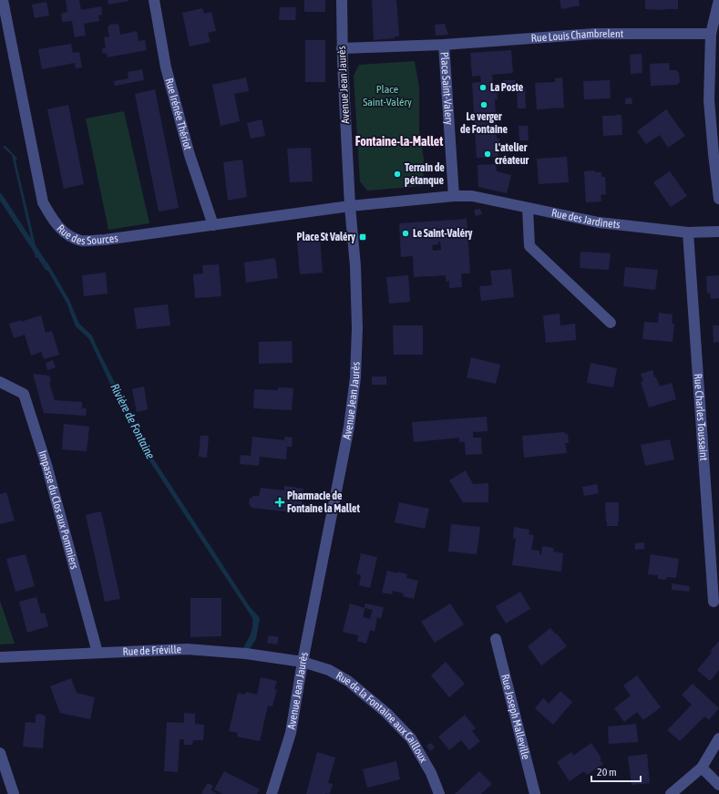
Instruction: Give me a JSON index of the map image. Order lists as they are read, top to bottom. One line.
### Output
{"streets":{"street":["Rue Louis Chambrelent","Avenue Jean Jaurès","Place Saint-Valery","Rue Irénée Thériot","Rue des Jardinets","Rue des Sources","Rue Charles Toussaint","Impasse du Clos aux Pommiers","Rue de Fréville","Rue Joseph Malleville","Rue de la Fontaine aux Cailloux"]},"crossings":[["Rue Louis Chambrelent","Place Saint-Valery"],["Avenue Jean Jaurès","Place Saint-Valery"],["Avenue Jean Jaurès","Rue des Sources"],["Avenue Jean Jaurès","Rue de Fréville"],["Avenue Jean Jaurès","Rue de la Fontaine aux Cailloux"],["Place Saint-Valery","Rue des Jardinets"],["Rue Irénée Thériot","Rue des Sources"],["Rue des Jardinets","Rue Charles Toussaint"],["Impasse du Clos aux Pommiers","Rue de Fréville"],["Rue de Fréville","Rue de la Fontaine aux Cailloux"]],"districts":["Fontaine-la-Mallet"],"water":["Rivière de Fontaine"],"parks":["Place Saint-Valéry"],"places":{"other":["La Poste","Le verger de Fontaine","L'atelier créateur","Terrain de pétanque","Le Saint-Valéry"],"transit":["Place St Valéry"],"health":["Pharmacie de Fontaine la Mallet"]},"scale_bar":"20 m"}
